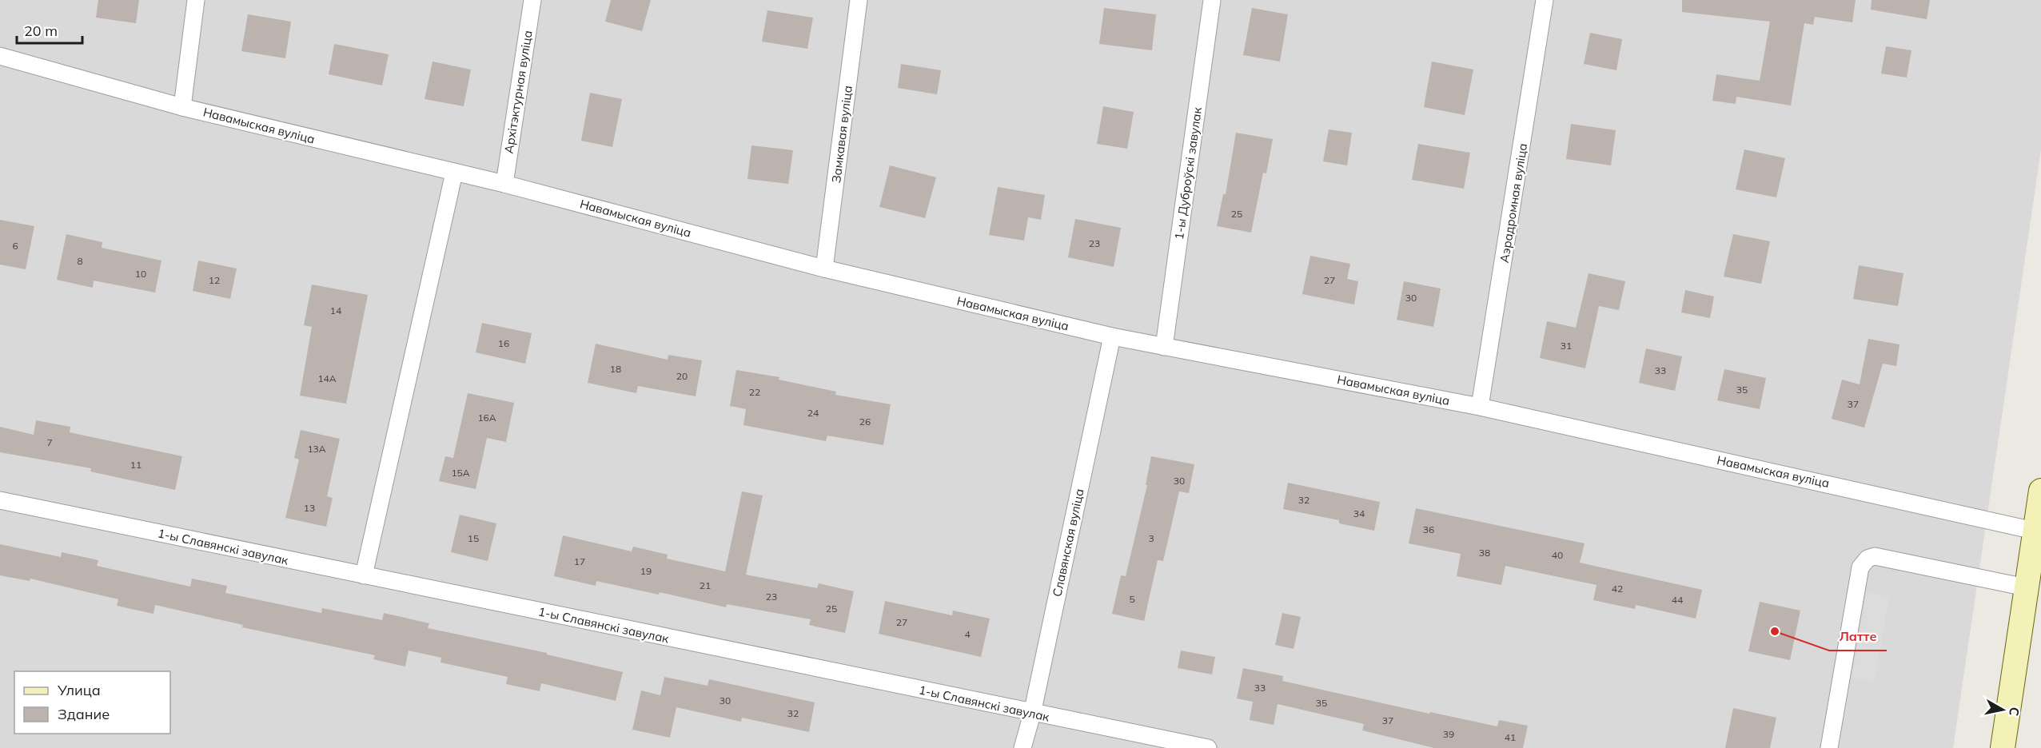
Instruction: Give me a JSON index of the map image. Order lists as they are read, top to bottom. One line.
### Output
{"streets":{"street":["Архітэктурная вуліца","Навамыская вуліца","Замкавая вуліца","1-ы Дуброўскі завулак","Аэрадромная вуліца","Славянская вуліца","1-ы Славянскі завулак"]},"crossings":[["Архітэктурная вуліца","Навамыская вуліца"],["Навамыская вуліца","Замкавая вуліца"],["Навамыская вуліца","1-ы Дуброўскі завулак"],["Навамыская вуліца","Аэрадромная вуліца"],["Навамыская вуліца","Славянская вуліца"],["Славянская вуліца","1-ы Славянскі завулак"]],"places":["Латте"],"house_numbers":["25","23","6","8","10","12","27","30","14","16","31","18","33","20","14А","35","22","37","24","16А","26","7","13А","11","15А","30","32","13","34","36","15","3","38","40","17","19","21","42","23","5","44","25","27","4","33","30","35","32","37","39","41"],"legend":["Улица","Здание"],"scale_bar":"20 m","north":"right"}
